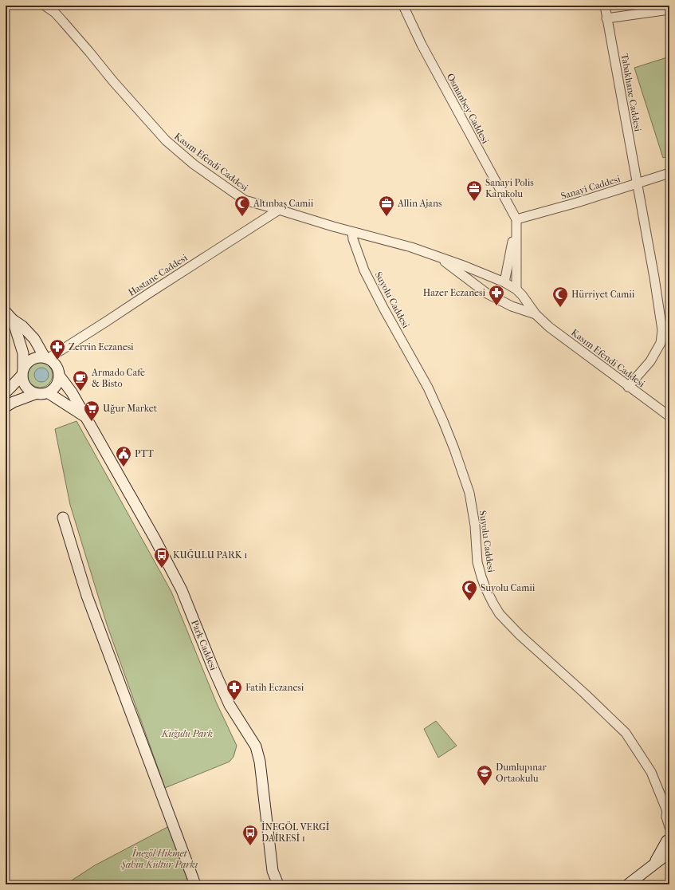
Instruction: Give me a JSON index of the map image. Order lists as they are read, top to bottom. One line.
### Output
{"streets":{"main road":["Park Caddesi"],"street":["Tabakhane Caddesi","Osmanbey Caddesi","Kasım Efendi Caddesi","Sanayi Caddesi","Hastane Caddesi","Suyolu Caddesi"]},"crossings":[["Tabakhane Caddesi","Kasım Efendi Caddesi"],["Tabakhane Caddesi","Sanayi Caddesi"],["Osmanbey Caddesi","Kasım Efendi Caddesi"],["Osmanbey Caddesi","Sanayi Caddesi"],["Kasım Efendi Caddesi","Hastane Caddesi"],["Kasım Efendi Caddesi","Suyolu Caddesi"],["Hastane Caddesi","Park Caddesi"]],"parks":["Kuğulu Park","İnegöl Hikmet Şahin Kültür Parkı"],"places":{"office":["Sanayi Polis Karakolu","Allin Ajans"],"mosque":["Altınbaş Camii","Hürriyet Camii","Suyolu Camii"],"pharmacy":["Hazer Eczanesi","Zerrin Eczanesi","Fatih Eczanesi"],"cafe":["Armado Cafe & Bisto"],"supermarket":["Uğur Market"],"public building":["PTT"],"bus stop":["KUĞULU PARK 1","İNEGÖL VERGİ DAİRESİ 1"],"school or university":["Dumlupınar Ortaokulu"]}}
